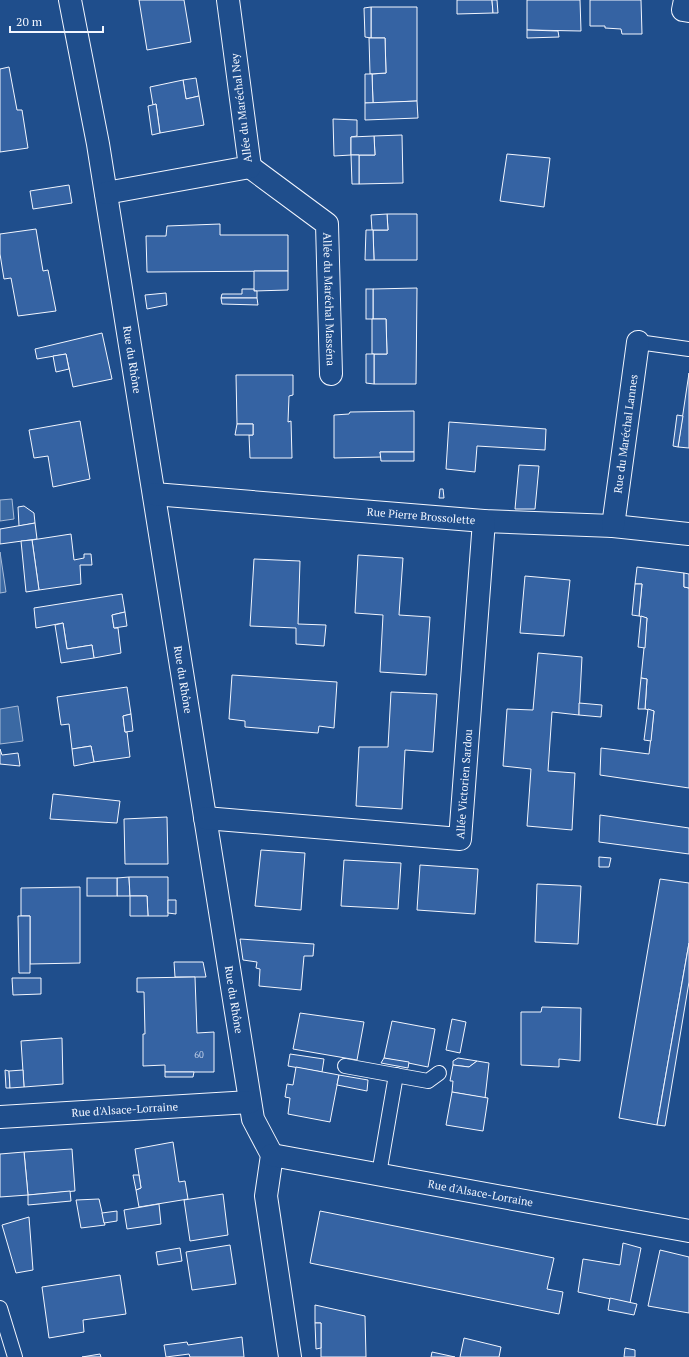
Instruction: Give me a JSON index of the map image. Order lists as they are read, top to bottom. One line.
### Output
{"streets":{"street":["Allée du Maréchal Ney","Allée du Maréchal Masséna","Rue du Rhône","Rue du Maréchal Lannes","Rue Pierre Brossolette","Allée Victorien Sardou","Rue d'Alsace-Lorraine"]},"crossings":[["Allée du Maréchal Ney","Allée du Maréchal Masséna"],["Allée du Maréchal Ney","Rue du Rhône"],["Rue du Rhône","Rue Pierre Brossolette"],["Rue du Rhône","Allée Victorien Sardou"],["Rue du Rhône","Rue d'Alsace-Lorraine"],["Rue du Maréchal Lannes","Rue Pierre Brossolette"],["Rue Pierre Brossolette","Allée Victorien Sardou"]],"house_numbers":["60"],"scale_bar":"20 m"}
